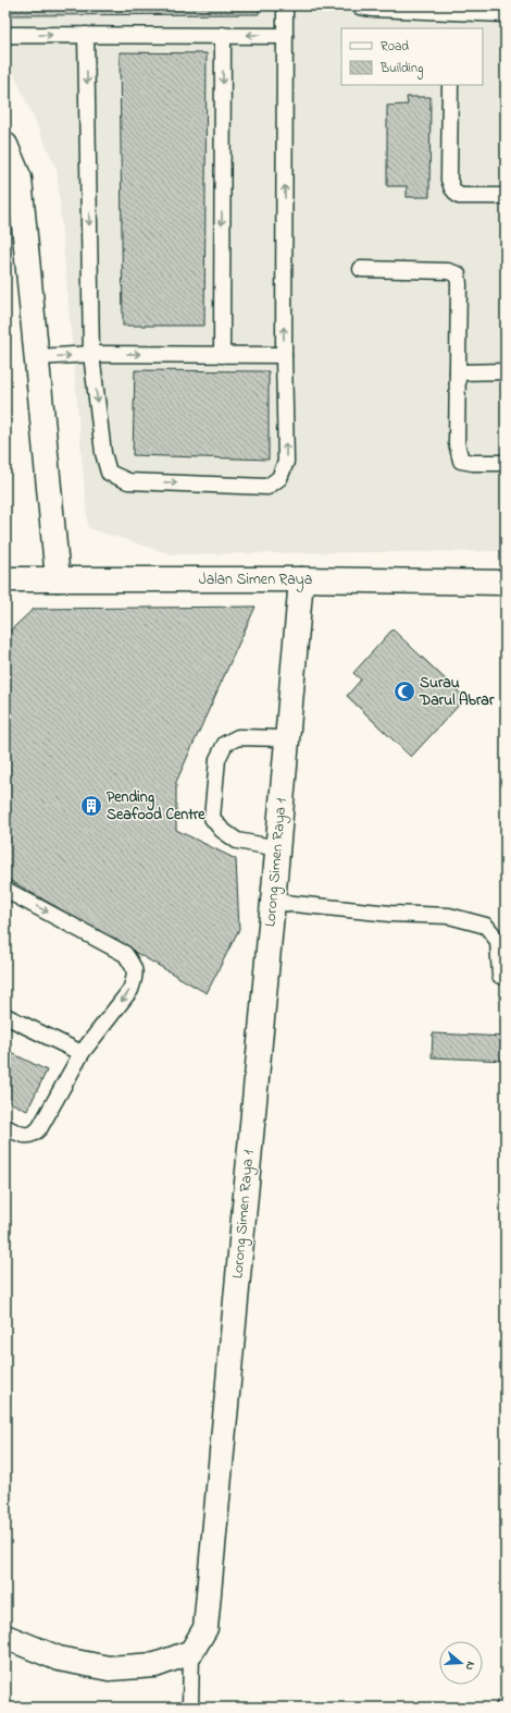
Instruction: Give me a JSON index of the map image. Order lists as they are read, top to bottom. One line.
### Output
{"streets":{"street":["Jalan Simen Raya","Lorong Simen Raya 1"]},"crossings":[["Jalan Simen Raya","Lorong Simen Raya 1"]],"places":{"mosque":["Surau Darul Abrar"],"building":["Pending Seafood Centre"]},"legend":["Road","Building"],"north":"right"}
